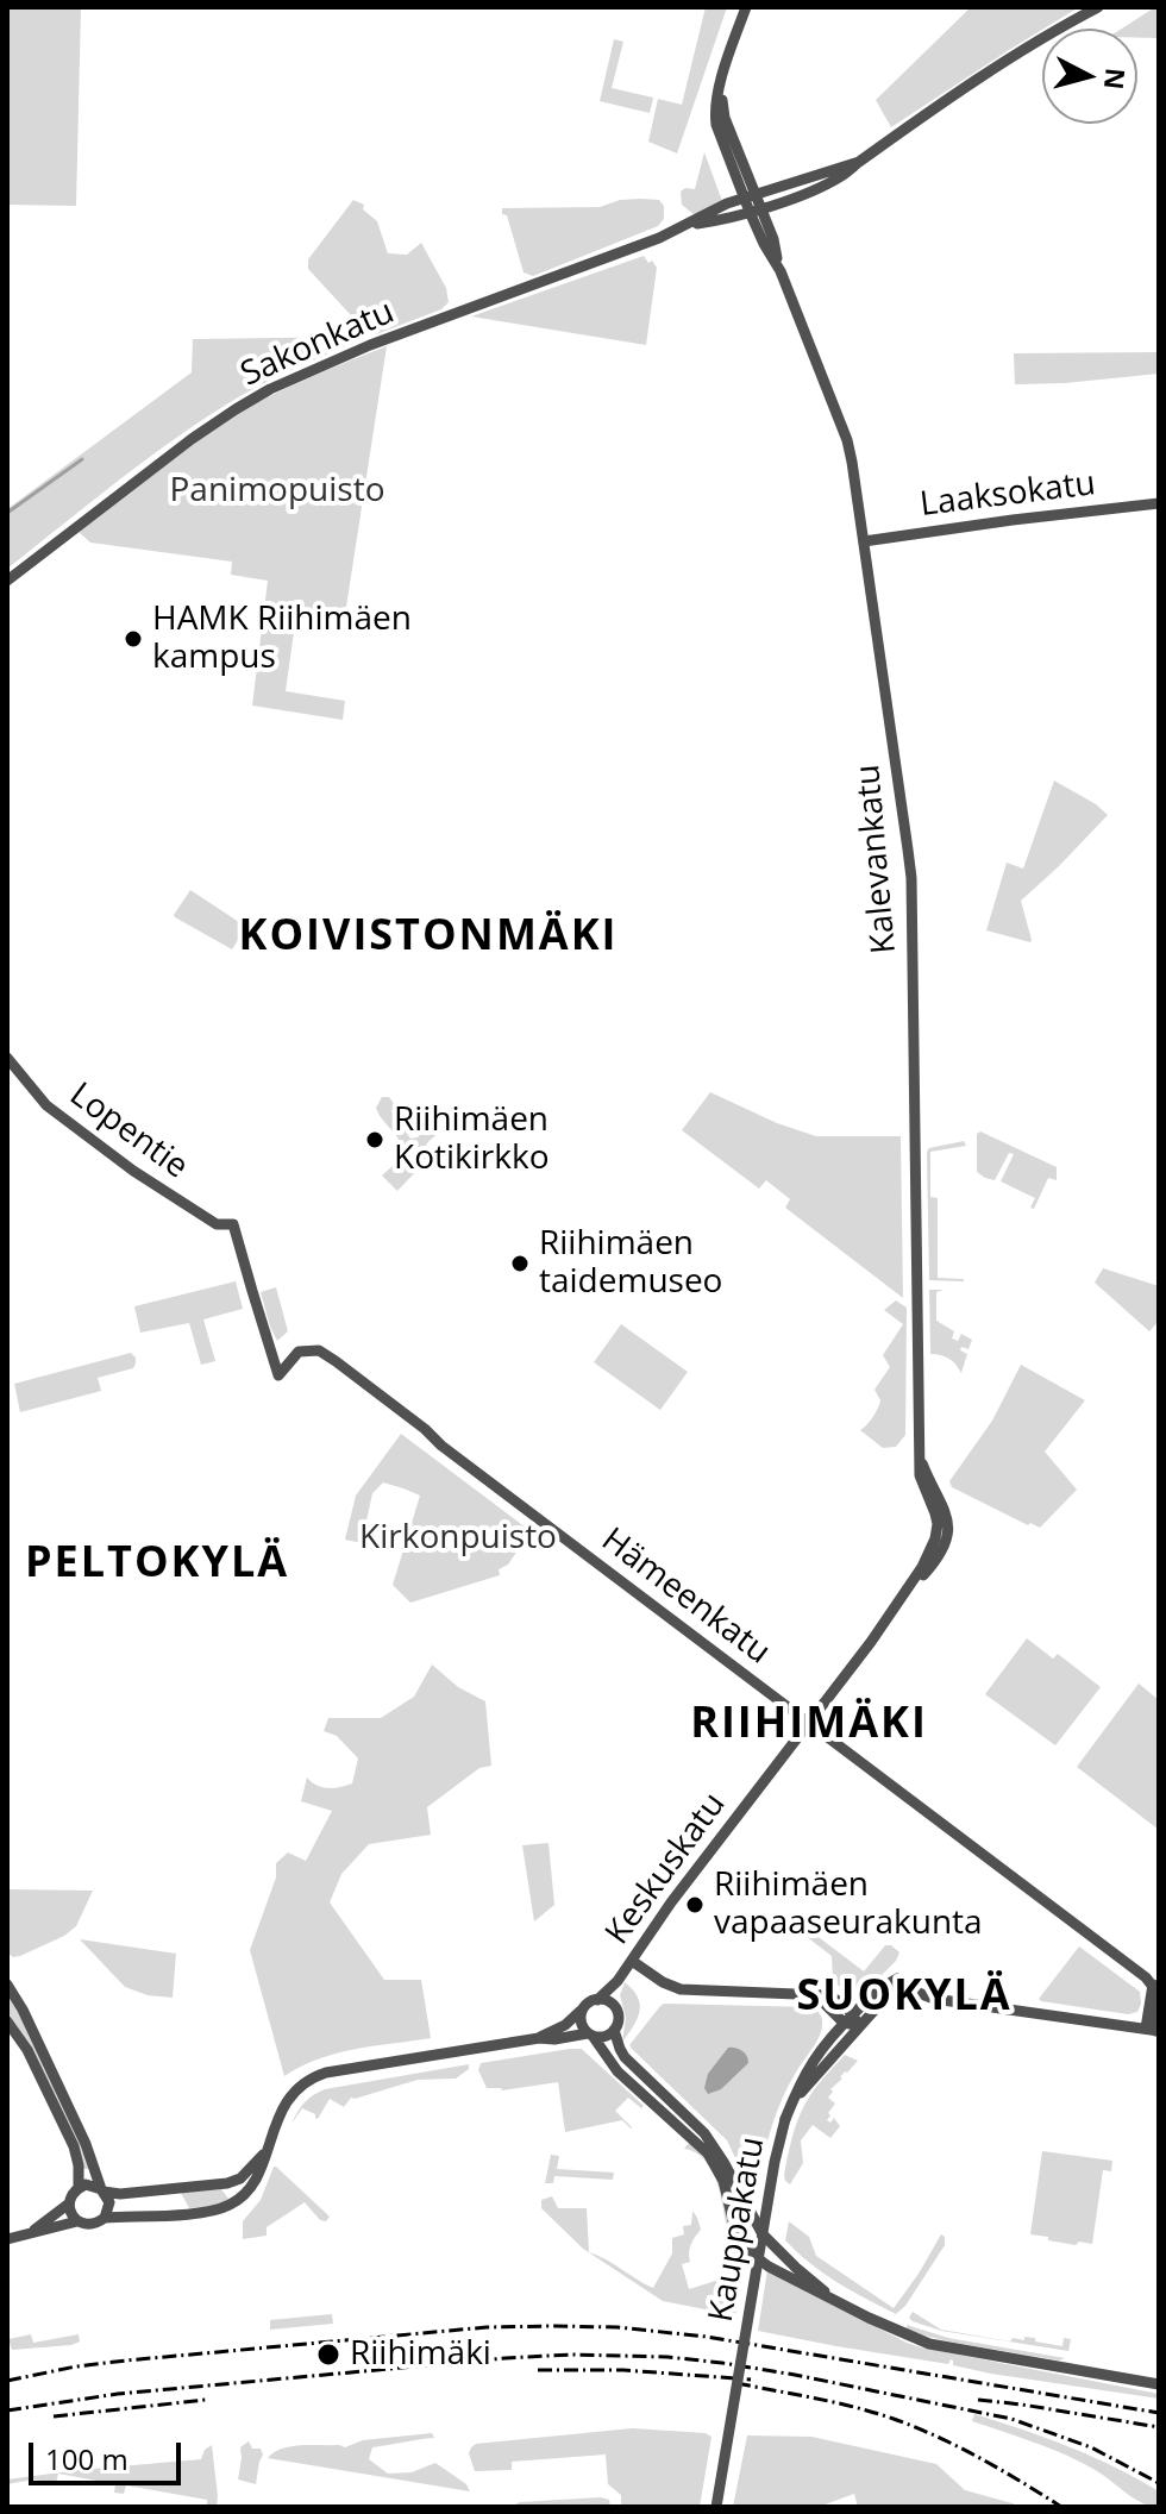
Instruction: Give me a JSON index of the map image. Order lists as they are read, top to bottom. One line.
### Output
{"streets":{"street":["Sakonkatu","Laaksokatu","Kalevankatu","Lopentie","Hämeenkatu","Keskuskatu","Kauppakatu"]},"crossings":[["Sakonkatu","Kalevankatu"],["Laaksokatu","Kalevankatu"],["Kalevankatu","Keskuskatu"],["Lopentie","Hämeenkatu"],["Hämeenkatu","Keskuskatu"],["Hämeenkatu","Kauppakatu"]],"districts":["KOIVISTONMÄKI","PELTOKYLÄ","RIIHIMÄKI","SUOKYLÄ"],"parks":["Panimopuisto","Kirkonpuisto"],"places":["HAMK Riihimäen kampus","Riihimäen Kotikirkko","Riihimäen taidemuseo","Riihimäen vapaaseurakunta","Riihimäki"],"scale_bar":"100 m","north":"right"}
